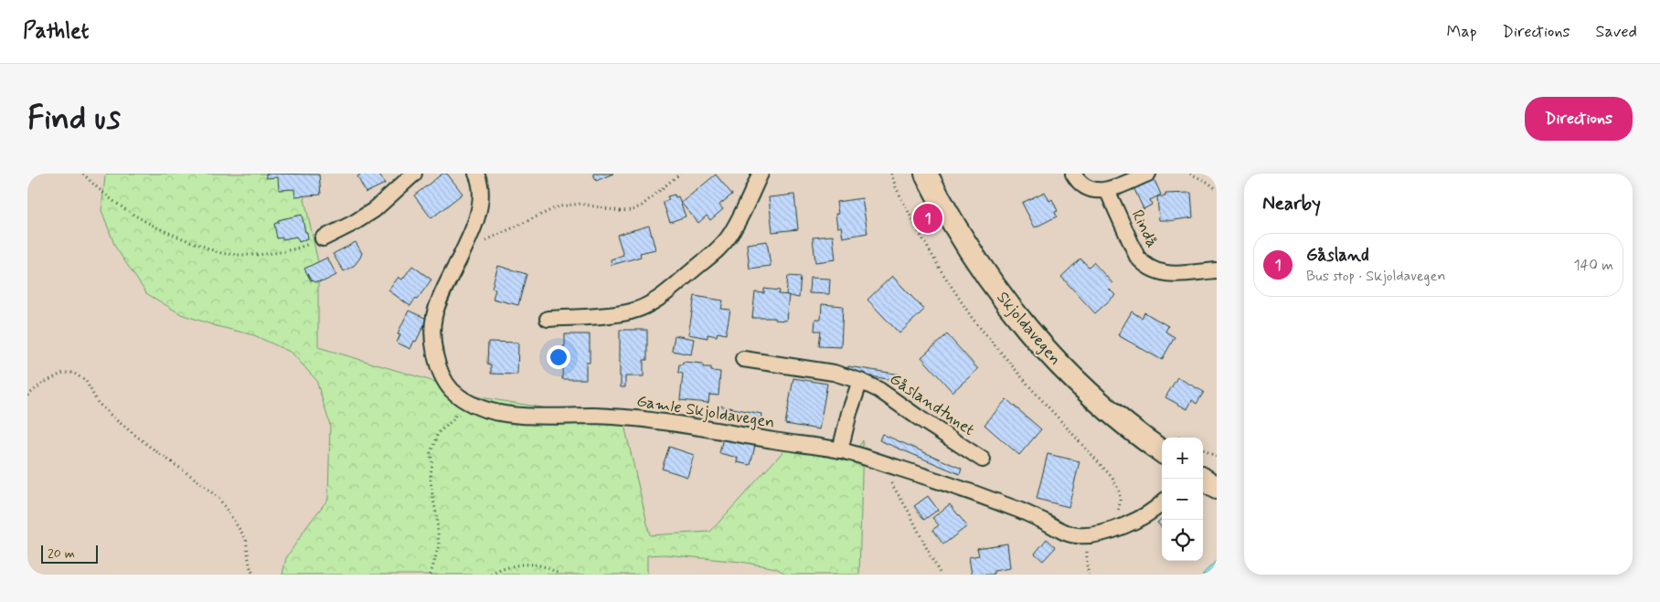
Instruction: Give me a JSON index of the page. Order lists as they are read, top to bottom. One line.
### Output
{"streets":{"main road":["Skjoldavegen"],"street":["Rindå","Gåslandtunet","Gamle Skjoldavegen"]},"scale_bar":"20 m","page":{"header":"Pathlet","nav":["Map","Directions","Saved"],"buttons":"Directions","title":"Find us","heading":"Nearby","pins":"1","list":[{"mark":"1","name":"Gåsland","note":"Bus stop · Skjoldavegen","value":"140 m"}],"map_buttons":["+","−"],"scale":"20 m"}}
